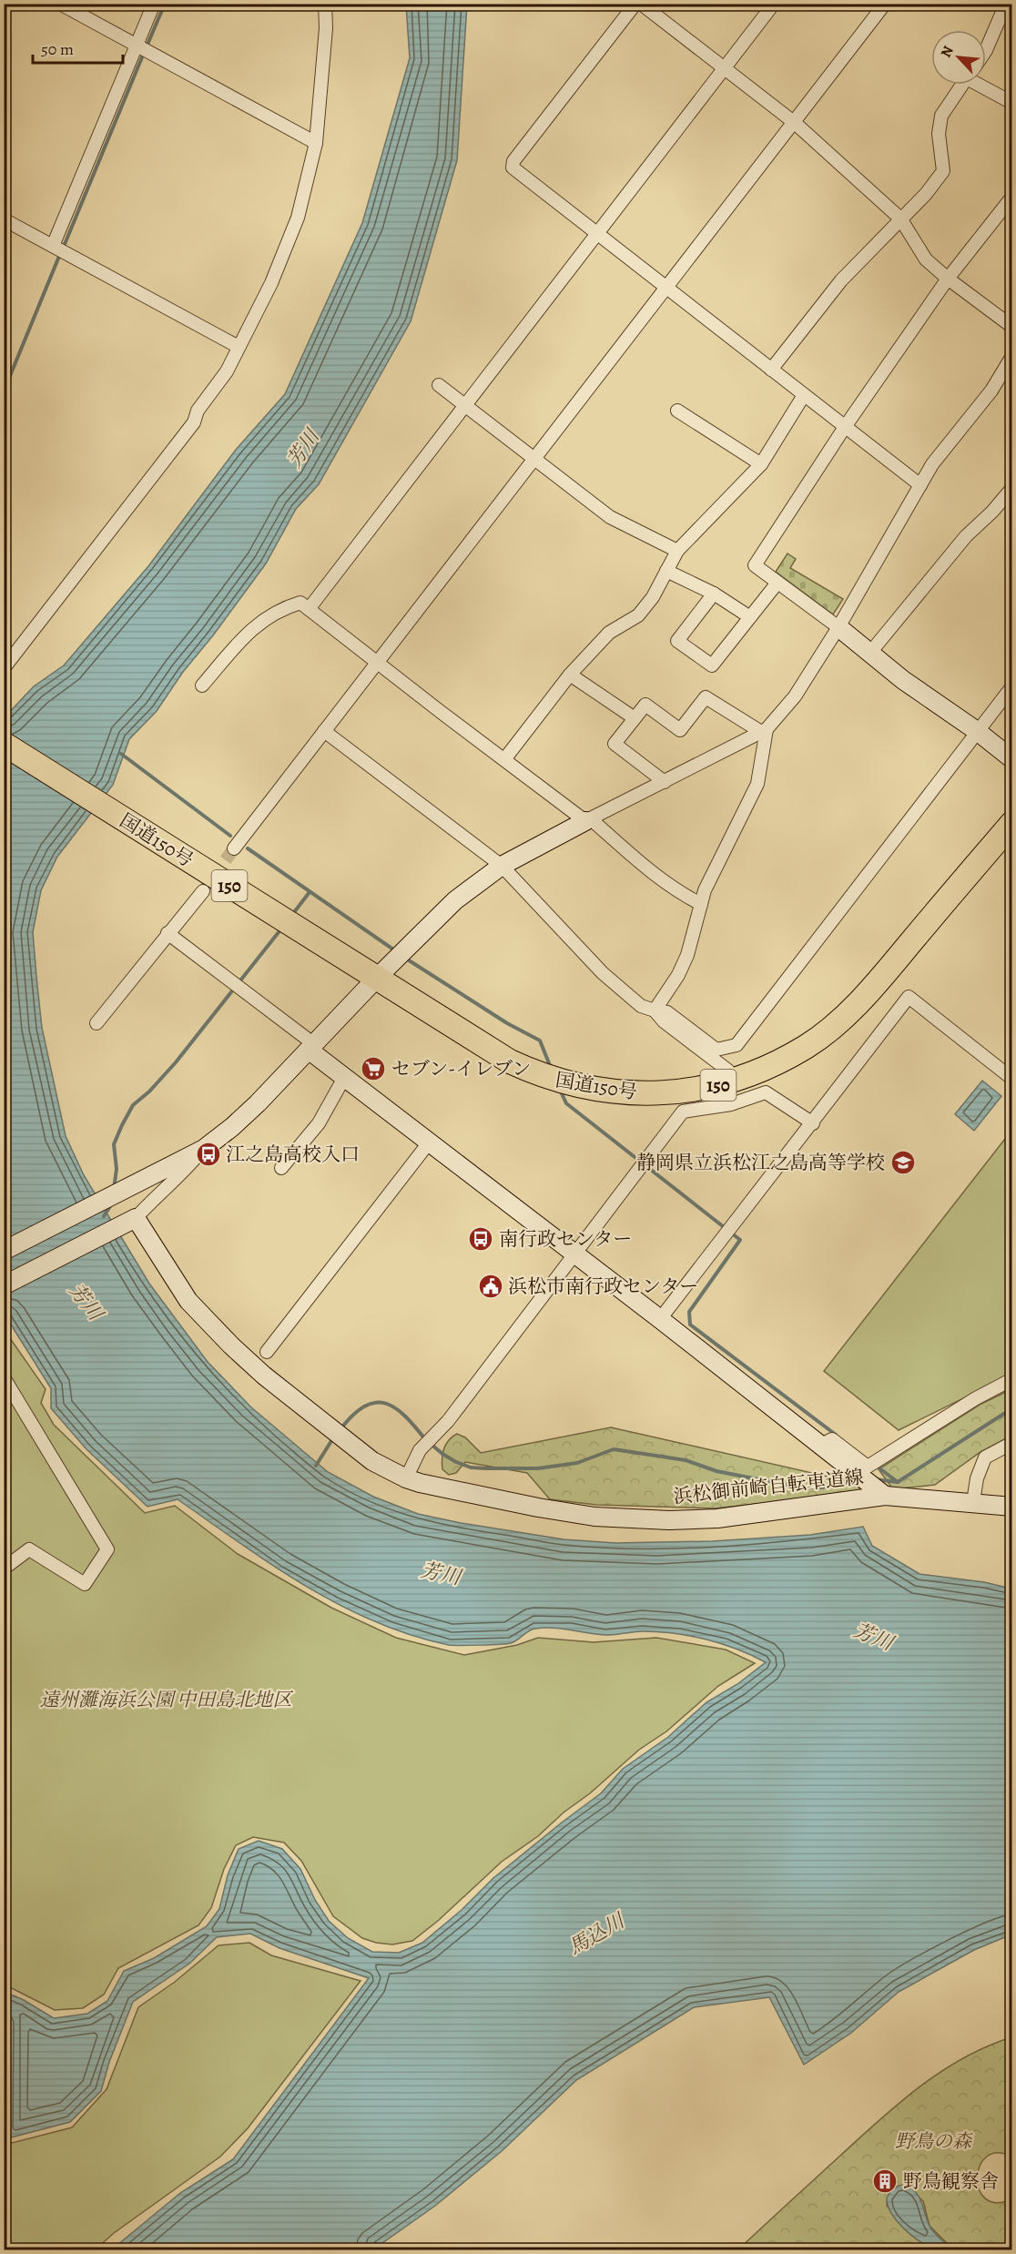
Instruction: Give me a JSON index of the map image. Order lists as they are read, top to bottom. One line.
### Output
{"streets":{"highway":["国道150号","150"],"street":["浜松御前崎自転車道線"]},"water":["芳川","馬込川"],"parks":["遠州灘海浜公園 中田島北地区","野鳥の森"],"places":{"supermarket":["セブン-イレブン"],"bus stop":["江之島高校入口","南行政センター"],"school or university":["静岡県立浜松江之島高等学校"],"public building":["浜松市南行政センター"],"building":["野鳥観察舎"]},"scale_bar":"50 m","north":"top left"}
